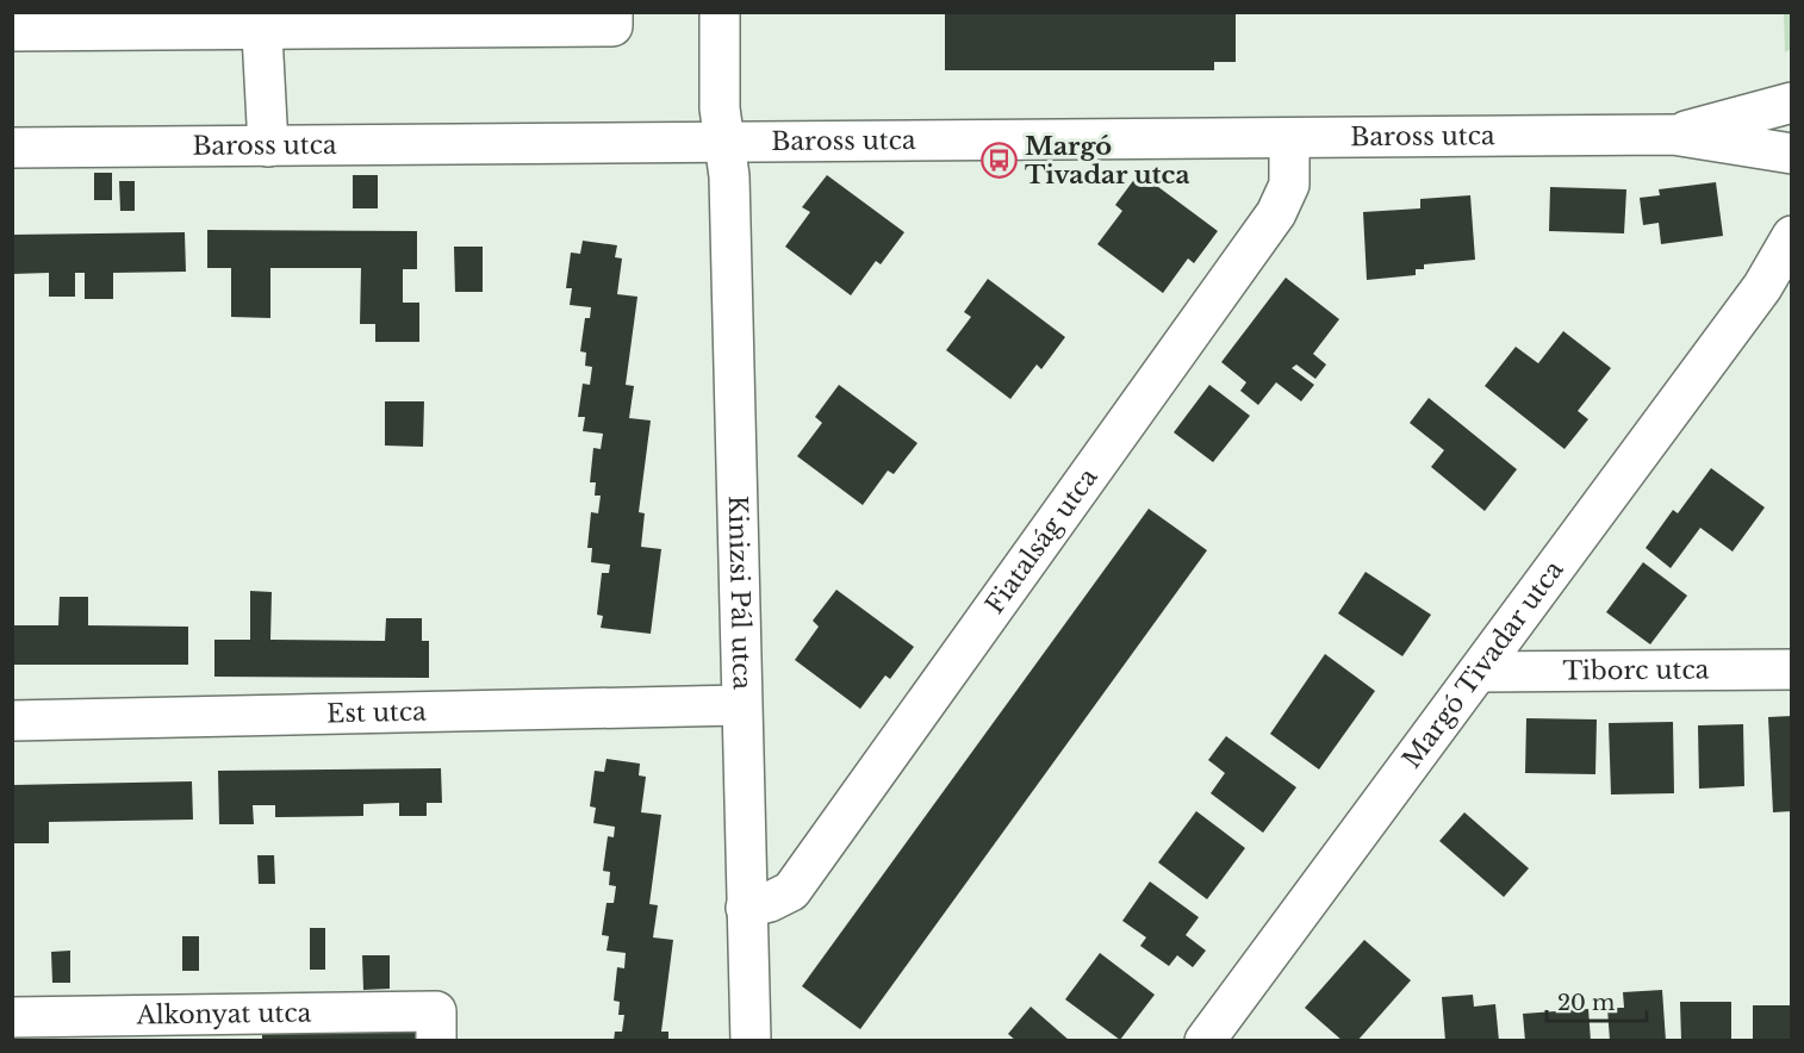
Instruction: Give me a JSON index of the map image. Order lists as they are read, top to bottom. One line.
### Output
{"streets":{"street":["Baross utca","Fiatalság utca","Kinizsi Pál utca","Margó Tivadar utca","Tiborc utca","Est utca","Alkonyat utca"]},"crossings":[["Baross utca","Fiatalság utca"],["Baross utca","Kinizsi Pál utca"],["Fiatalság utca","Kinizsi Pál utca"],["Kinizsi Pál utca","Est utca"],["Margó Tivadar utca","Tiborc utca"]],"places":{"bus stop":["Margó Tivadar utca"]},"scale_bar":"20 m"}
